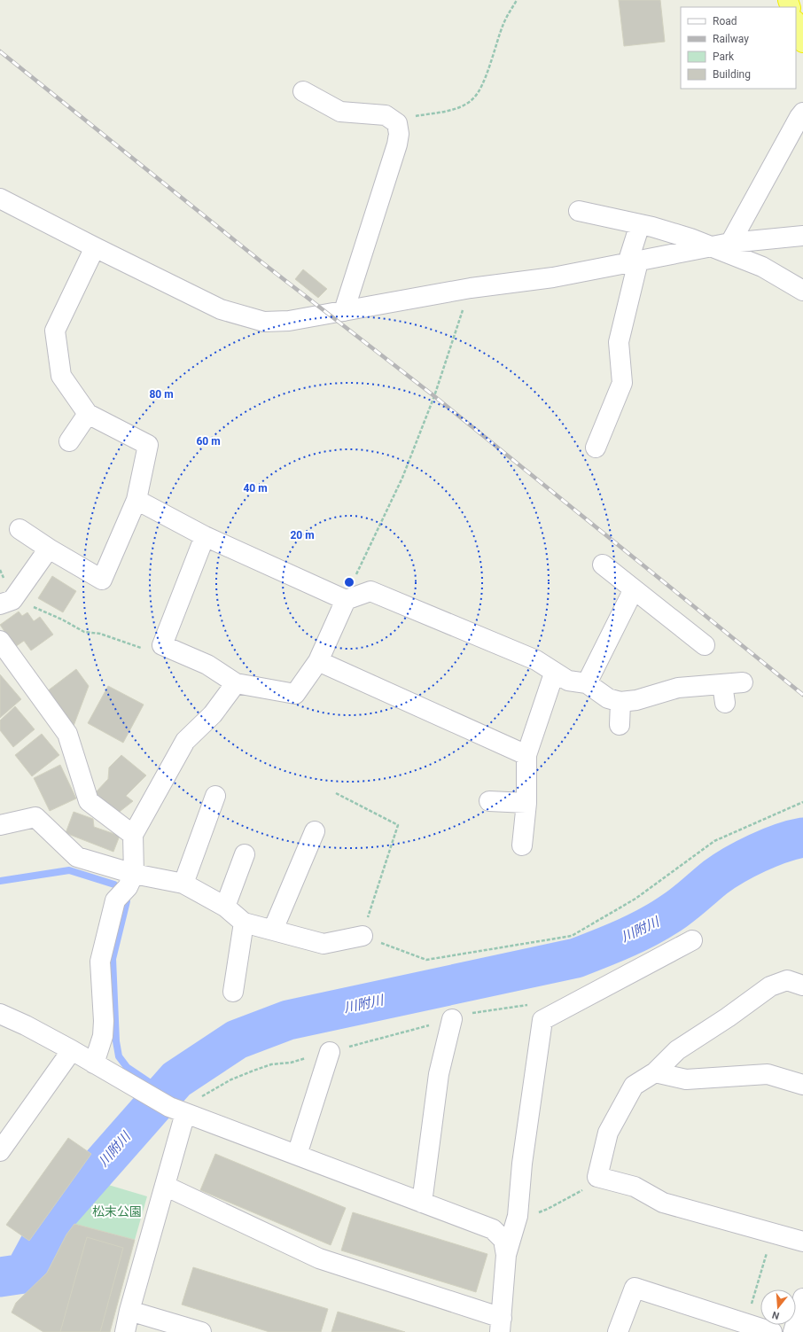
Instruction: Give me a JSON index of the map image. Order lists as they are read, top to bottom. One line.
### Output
{"water":["川附川"],"parks":["松末公園"],"legend":["Road","Railway","Park","Building"],"north":"bottom","rings":["80 m","60 m","40 m","20 m"]}
